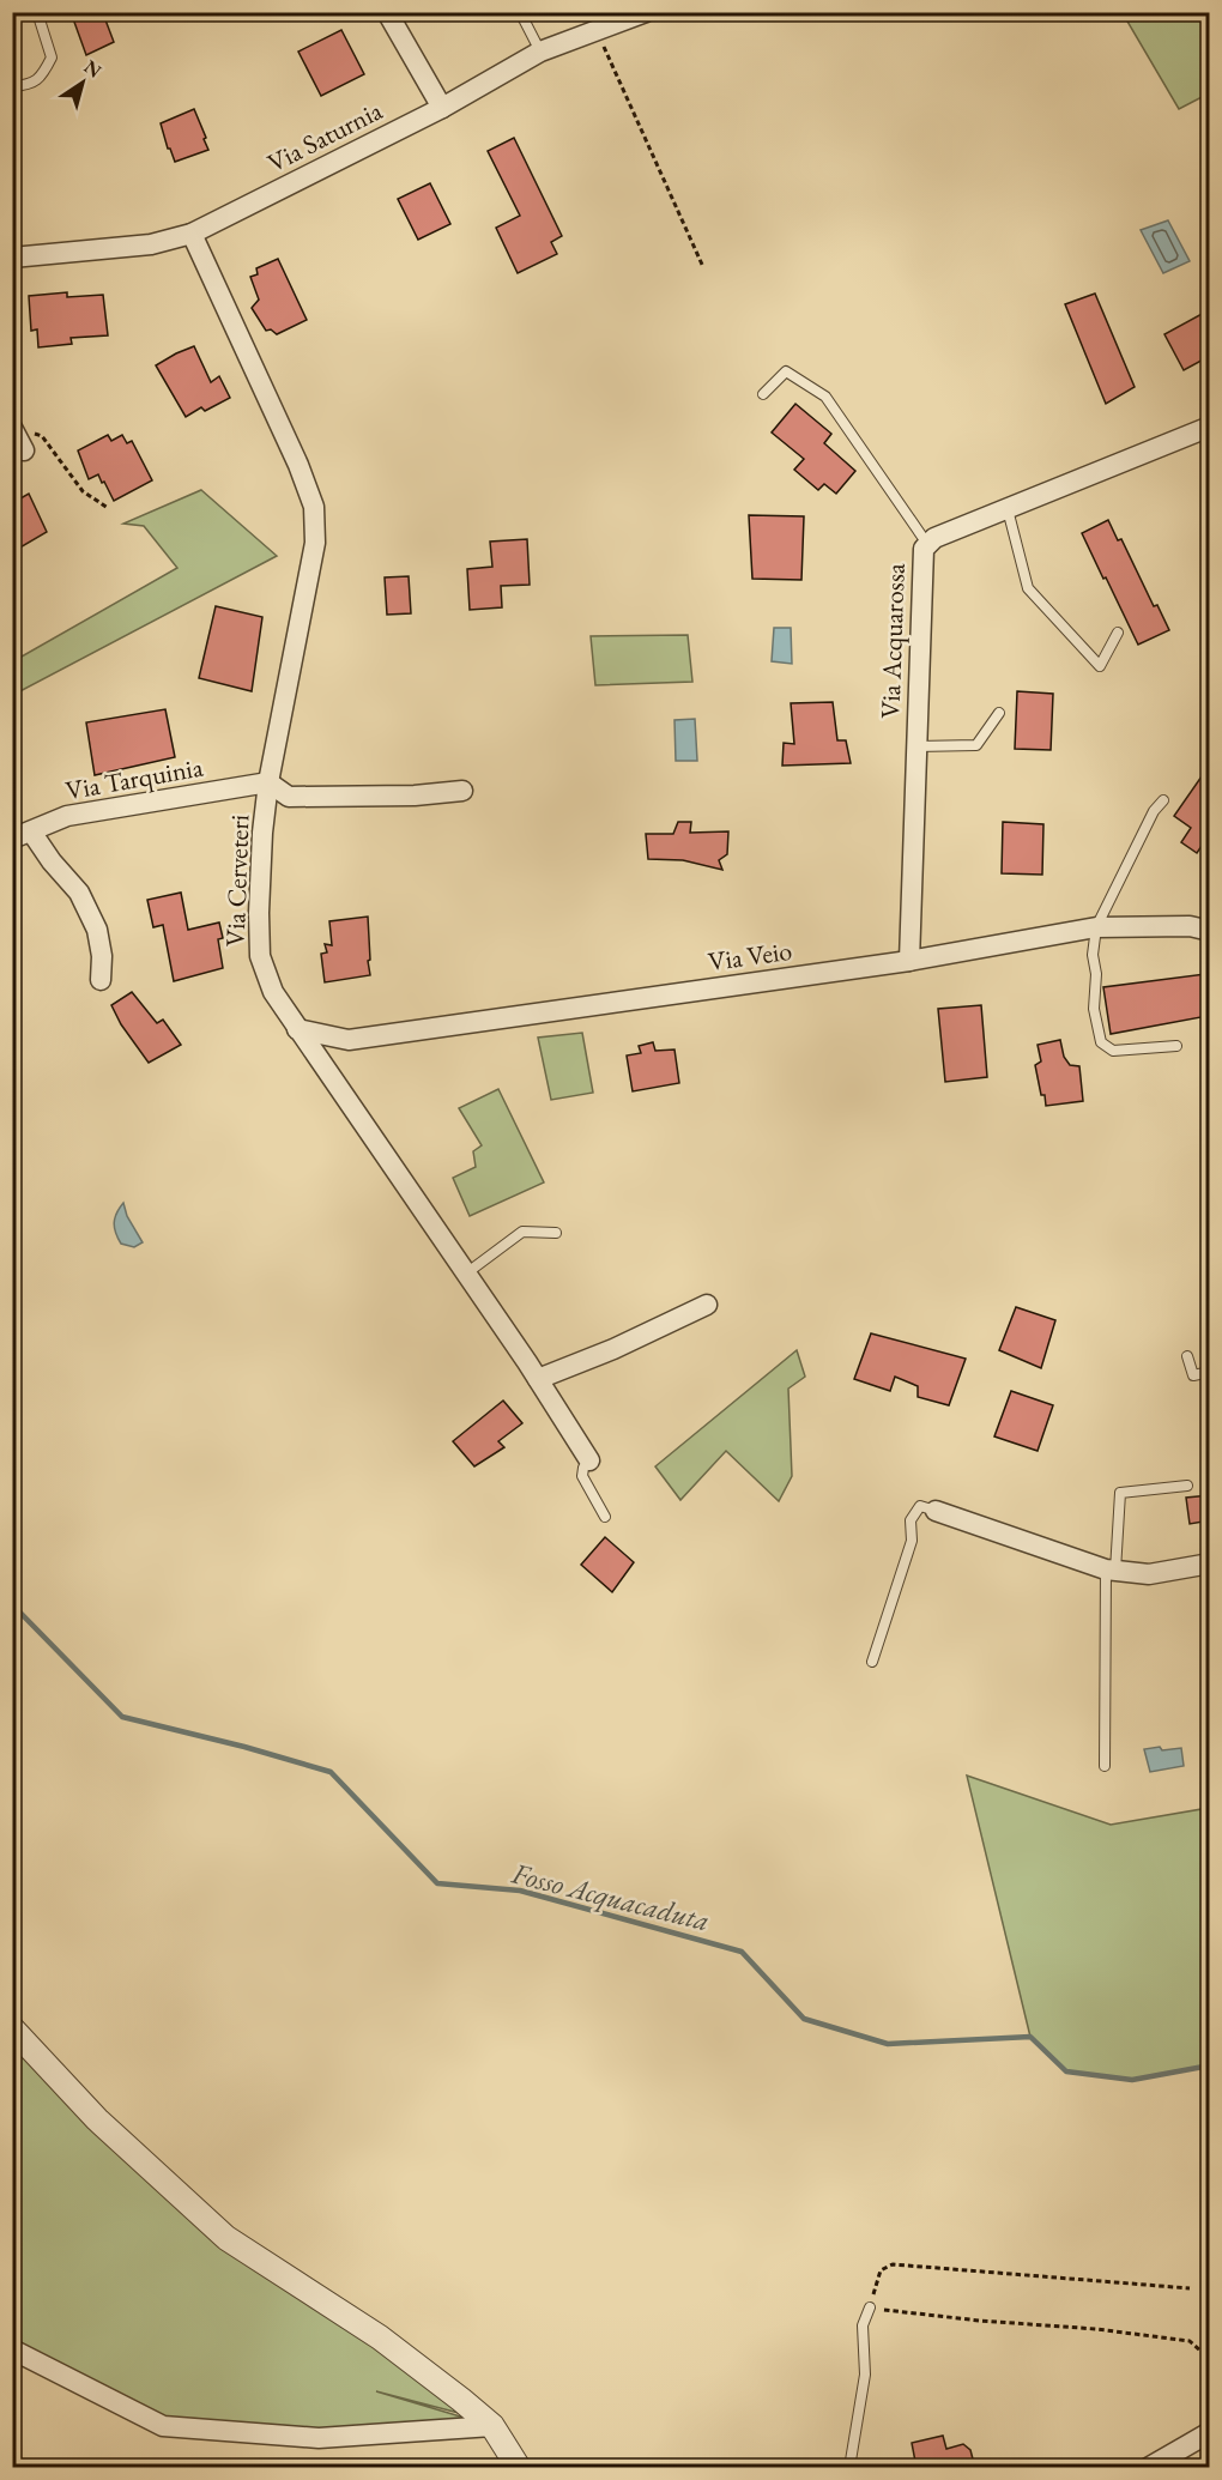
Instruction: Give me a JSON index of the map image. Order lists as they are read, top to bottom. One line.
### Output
{"streets":{"street":["Via Saturnia","Via Acquarossa","Via Tarquinia","Via Cerveteri","Via Veio"]},"crossings":[["Via Saturnia","Via Cerveteri"],["Via Acquarossa","Via Veio"],["Via Tarquinia","Via Cerveteri"],["Via Cerveteri","Via Veio"]],"water":["Fosso Acquacaduta"],"north":"top right"}
